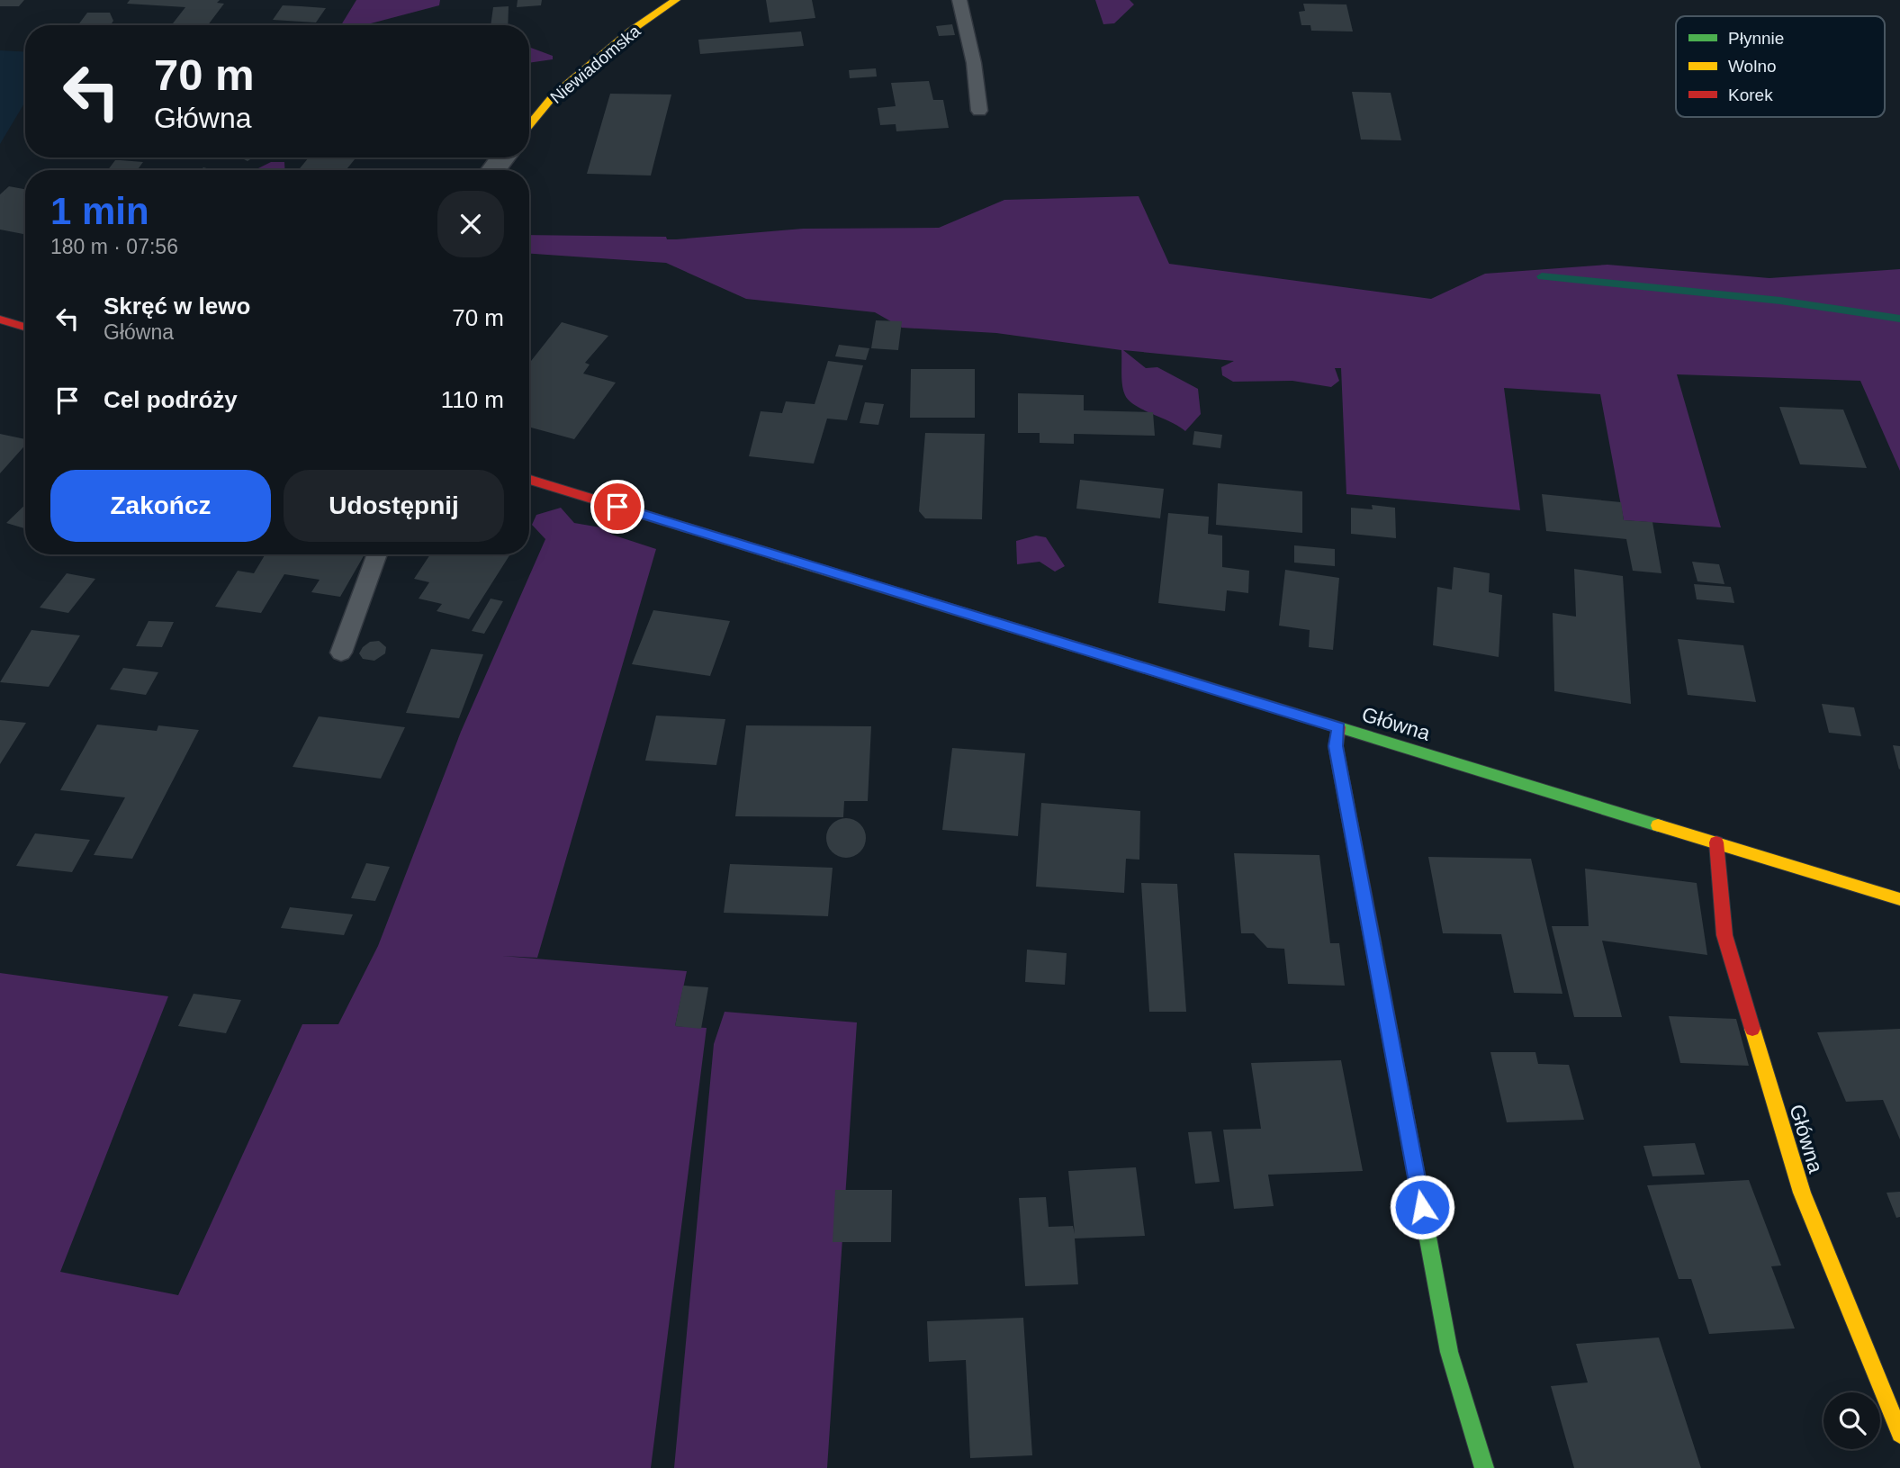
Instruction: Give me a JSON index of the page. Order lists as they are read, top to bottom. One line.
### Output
{"streets":{"street":["Niewiadomska","Główna"]},"legend":["Płynnie","Wolno","Korek"],"page":{"turn":["70 m","Główna"],"heading":["1 min","180 m · 07:56"],"list":[{"name":"Skręć w lewo","note":"Główna","value":"70 m"},{"name":"Cel podróży","value":"110 m"}],"buttons":["Zakończ","Udostępnij"]}}
